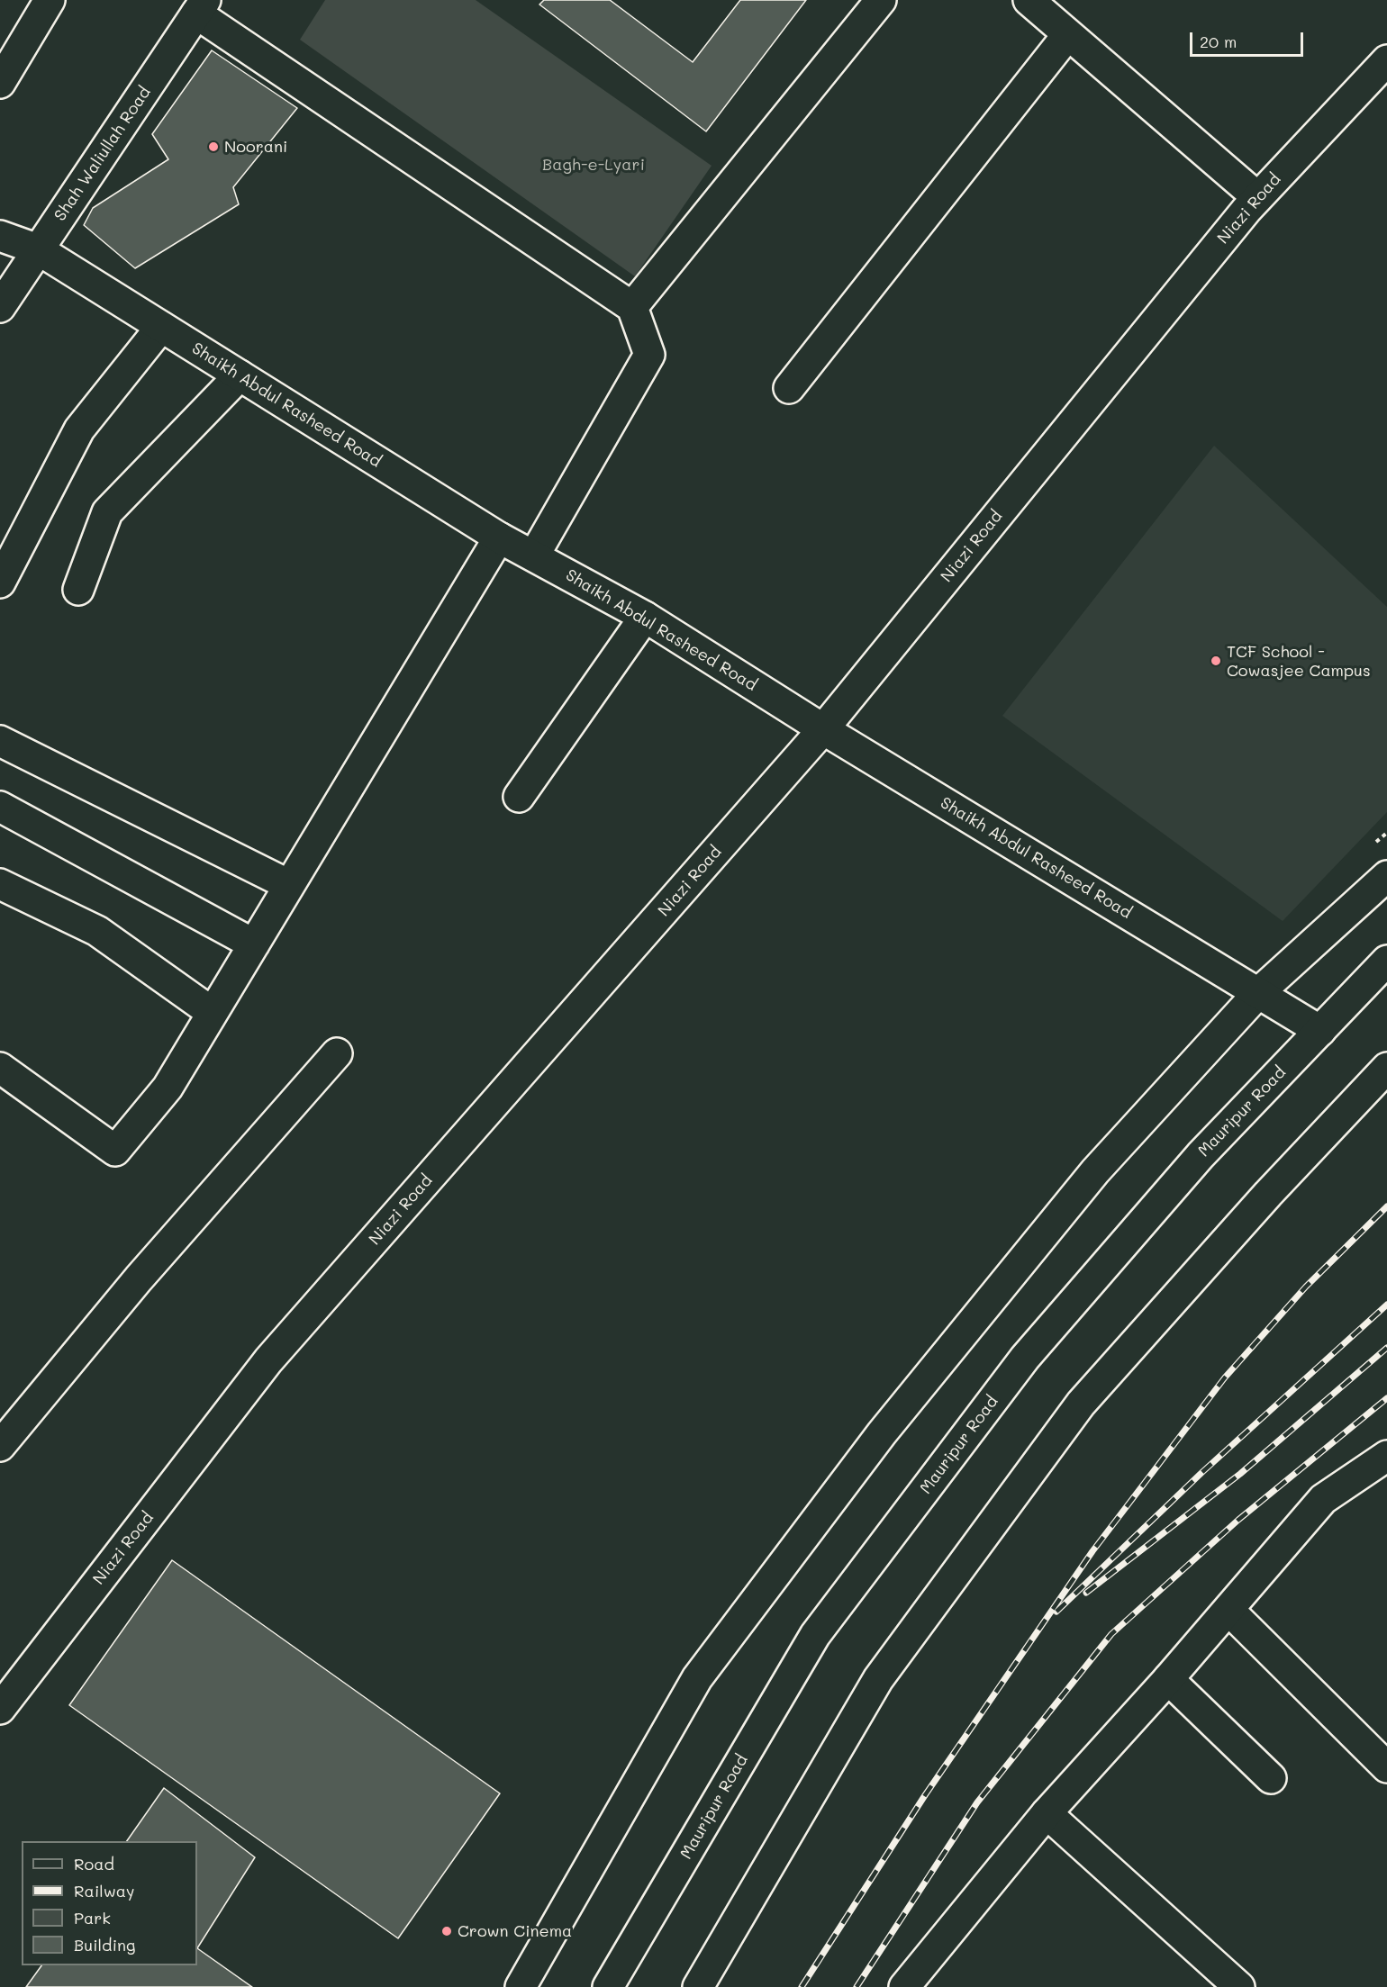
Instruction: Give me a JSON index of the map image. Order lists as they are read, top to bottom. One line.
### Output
{"streets":{"main road":["Shah Waliullah Road","Niazi Road","Shaikh Abdul Rasheed Road","Mauripur Road"]},"crossings":[["Shah Waliullah Road","Shaikh Abdul Rasheed Road"],["Niazi Road","Shaikh Abdul Rasheed Road"],["Shaikh Abdul Rasheed Road","Mauripur Road"]],"parks":["Bagh-e-Lyari"],"places":["Noorani","TCF School - Cowasjee Campus","Crown Cinema"],"legend":["Road","Railway","Park","Building"],"scale_bar":"20 m"}
